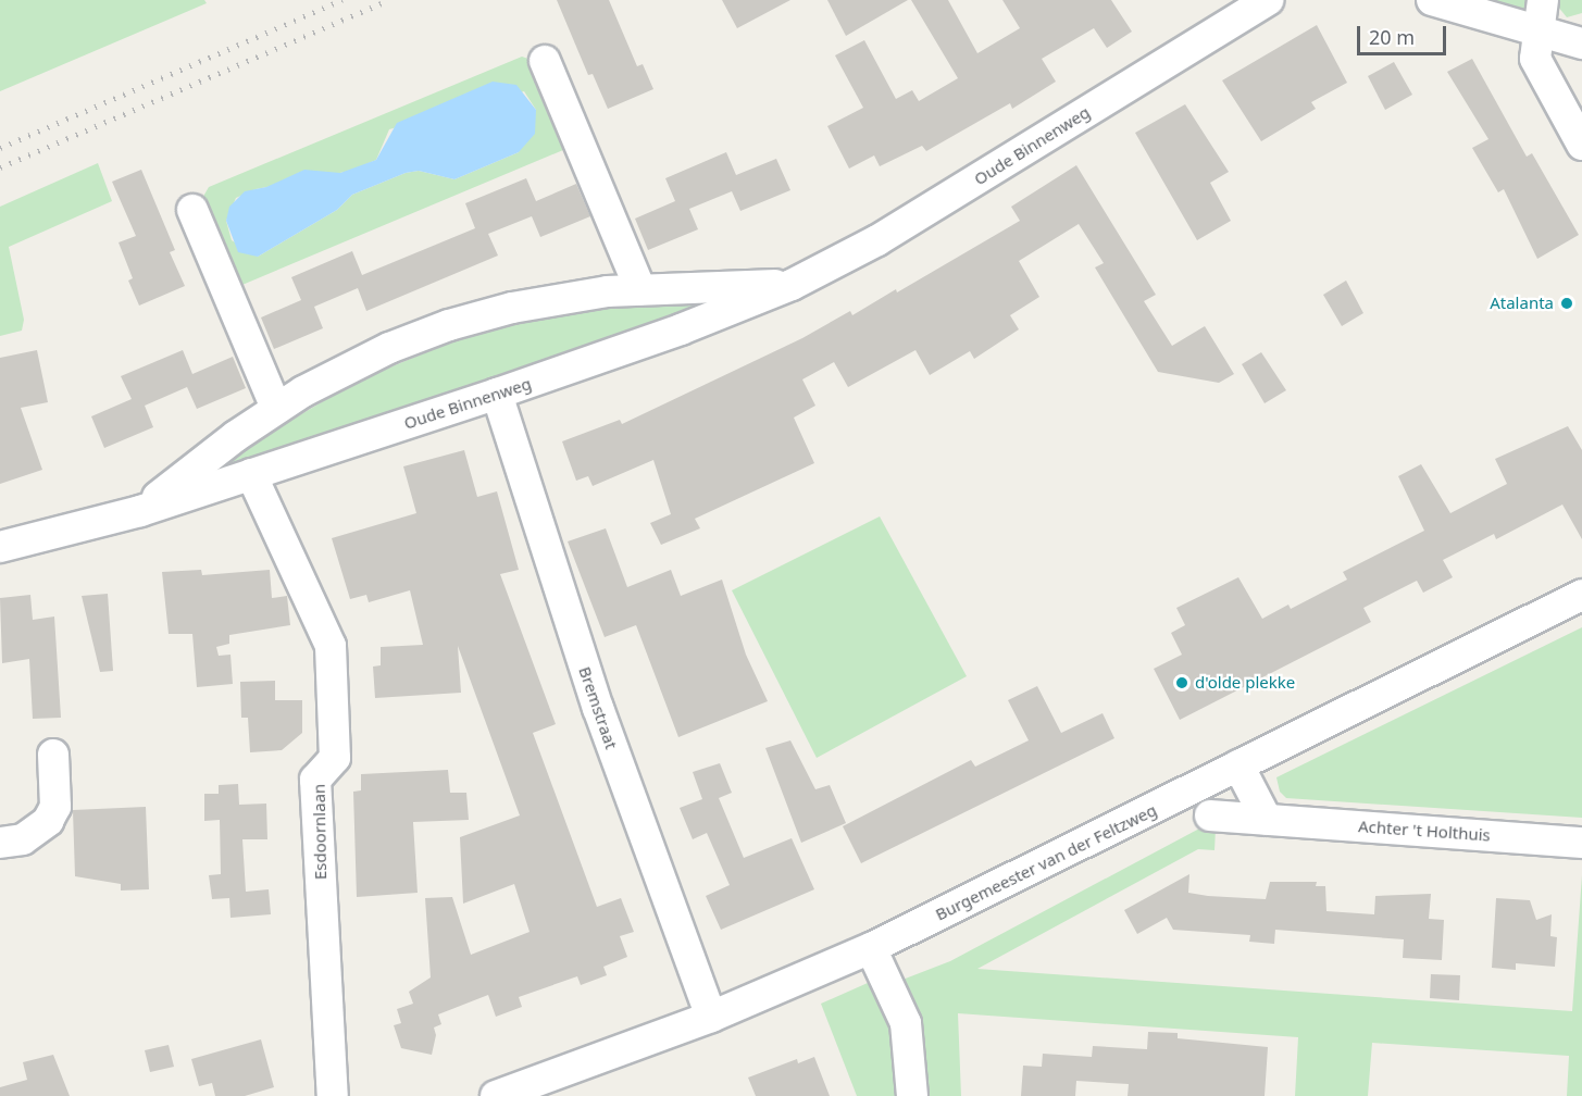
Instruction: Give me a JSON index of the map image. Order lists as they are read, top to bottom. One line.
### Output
{"streets":{"street":["Oude Binnenweg","Bremstraat","Achter 't Holthuis","Esdoornlaan","Burgemeester van der Feltzweg"]},"crossings":[["Oude Binnenweg","Bremstraat"],["Oude Binnenweg","Esdoornlaan"],["Bremstraat","Burgemeester van der Feltzweg"]],"places":["Atalanta","d'olde plekke"],"scale_bar":"20 m"}
